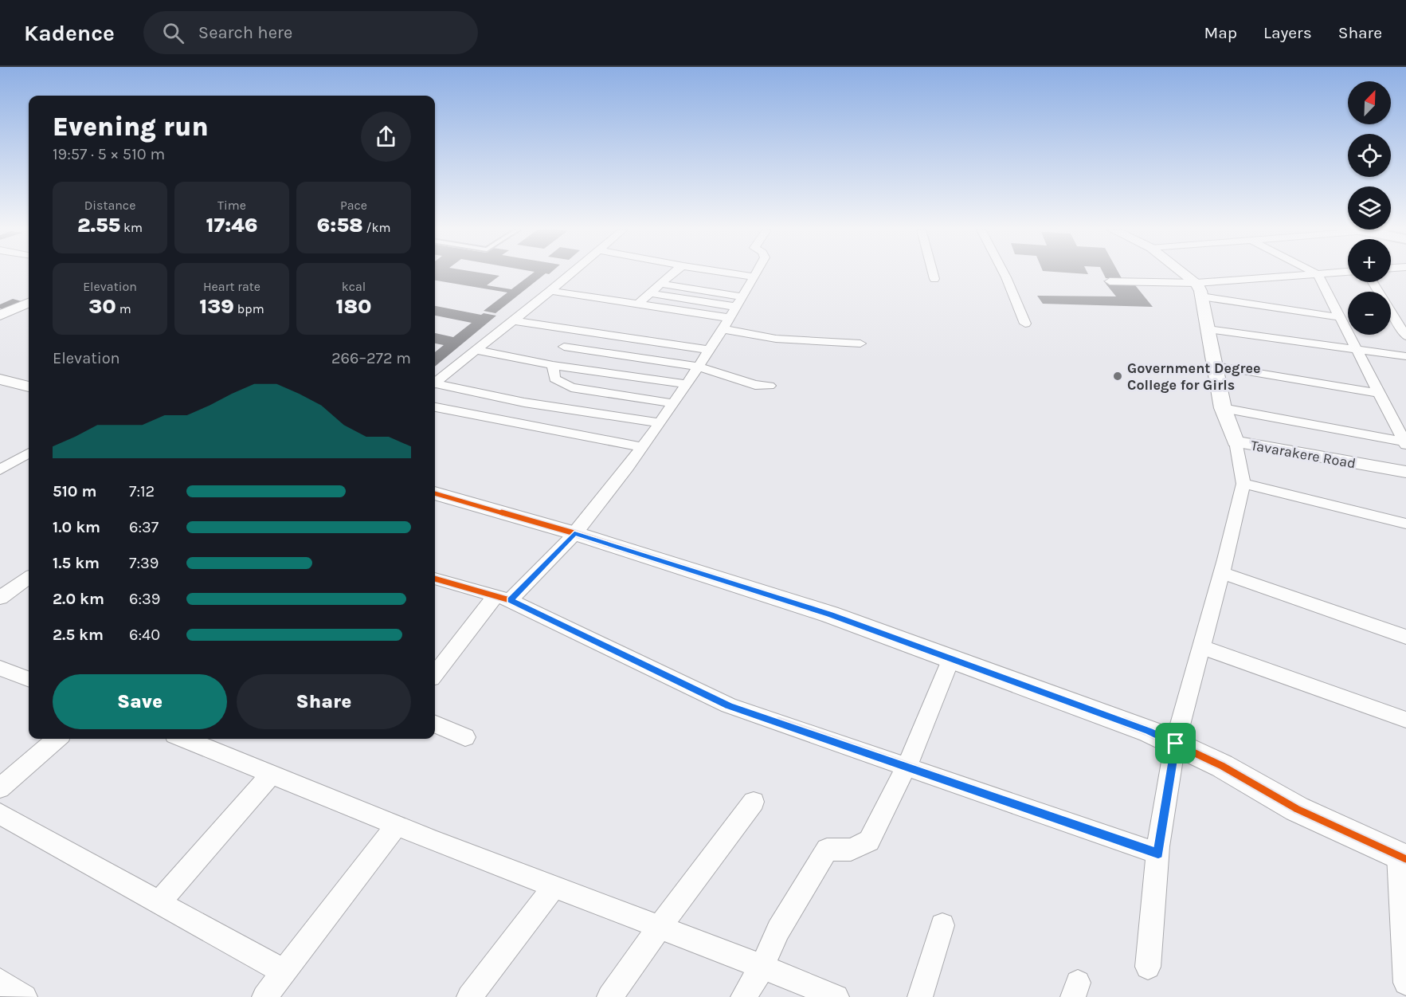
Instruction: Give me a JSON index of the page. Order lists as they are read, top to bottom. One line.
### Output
{"streets":{"street":["Tavarakere Road"]},"places":["Government Degree College for Girls"],"north":"top right","page":{"header":"Kadence","search":"Search here","nav":["Map","Layers","Share"],"map_buttons":["+","−"],"heading":["Evening run","19:57 · 5 × 510 m"],"stats":[["Distance","2.55 km"],["Time","17:46"],["Pace","6:58 /km"],["Elevation","30 m"],["Heart rate","139 bpm"],["kcal","180"]],"chart":["Elevation","266–272 m"],"list":[{"name":"510 m","note":"7:12"},{"name":"1.0 km","note":"6:37"},{"name":"1.5 km","note":"7:39"},{"name":"2.0 km","note":"6:39"},{"name":"2.5 km","note":"6:40"}],"buttons":["Save","Share"]}}
